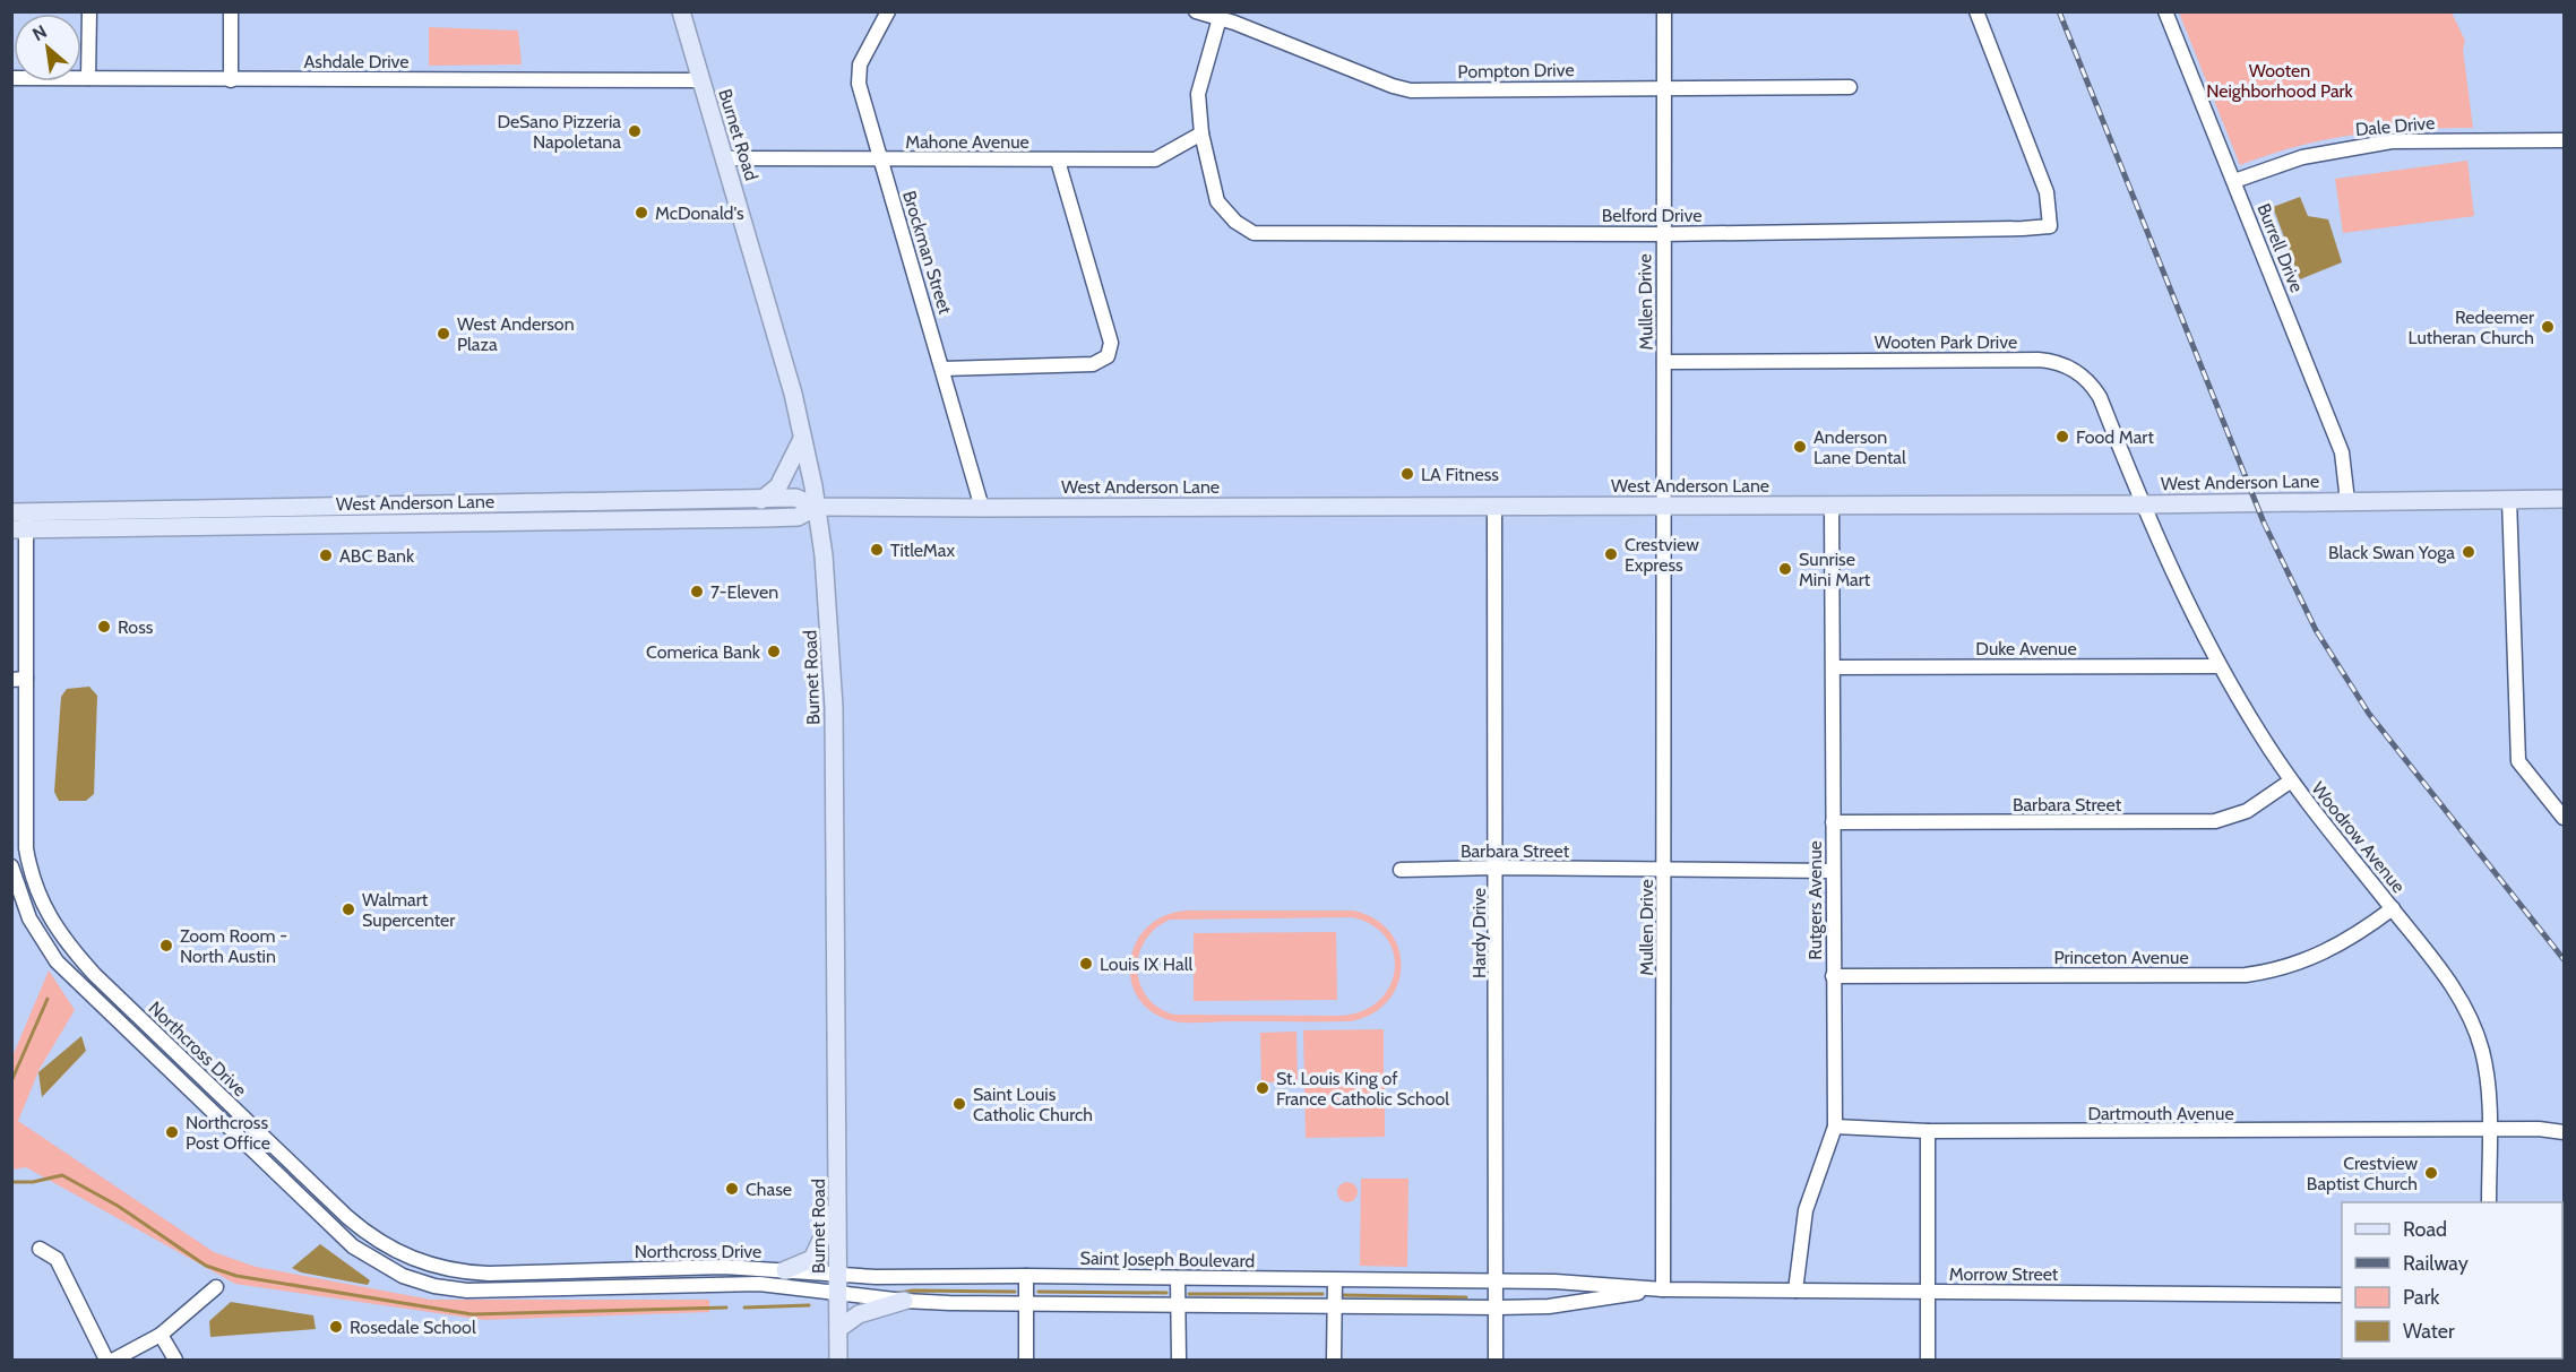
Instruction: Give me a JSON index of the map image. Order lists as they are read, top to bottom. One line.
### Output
{"streets":{"main road":["Burnet Road","West Anderson Lane"],"street":["Ashdale Drive","Pompton Drive","Dale Drive","Mahone Avenue","Belford Drive","Burrell Drive","Brockman Street","Mullen Drive","Wooten Park Drive","Duke Avenue","Barbara Street","Woodrow Avenue","Rutgers Avenue","Hardy Drive","Princeton Avenue","Northcross Drive","Dartmouth Avenue","Saint Joseph Boulevard","Morrow Street"]},"crossings":[["Ashdale Drive","Burnet Road"],["Pompton Drive","Mullen Drive"],["Dale Drive","Burrell Drive"],["Burnet Road","Mahone Avenue"],["Burnet Road","West Anderson Lane"],["Burnet Road","Northcross Drive"],["Burnet Road","Saint Joseph Boulevard"],["Mahone Avenue","Belford Drive"],["Mahone Avenue","Brockman Street"],["Belford Drive","Mullen Drive"],["Burrell Drive","West Anderson Lane"],["Brockman Street","West Anderson Lane"],["Mullen Drive","Wooten Park Drive"],["Mullen Drive","West Anderson Lane"],["Mullen Drive","Barbara Street"],["Mullen Drive","Morrow Street"],["Wooten Park Drive","West Anderson Lane"],["Wooten Park Drive","Woodrow Avenue"],["West Anderson Lane","Woodrow Avenue"],["West Anderson Lane","Rutgers Avenue"],["West Anderson Lane","Hardy Drive"],["West Anderson Lane","Northcross Drive"],["Duke Avenue","Woodrow Avenue"],["Duke Avenue","Rutgers Avenue"],["Barbara Street","Woodrow Avenue"],["Barbara Street","Rutgers Avenue"],["Barbara Street","Hardy Drive"],["Woodrow Avenue","Princeton Avenue"],["Woodrow Avenue","Dartmouth Avenue"],["Rutgers Avenue","Princeton Avenue"],["Rutgers Avenue","Dartmouth Avenue"],["Rutgers Avenue","Morrow Street"],["Hardy Drive","Saint Joseph Boulevard"],["Hardy Drive","Morrow Street"],["Northcross Drive","Saint Joseph Boulevard"],["Saint Joseph Boulevard","Morrow Street"]],"parks":["Wooten Neighborhood Park"],"places":["DeSano Pizzeria Napoletana","McDonald's","Redeemer Lutheran Church","West Anderson Plaza","Food Mart","Anderson Lane Dental","LA Fitness","TitleMax","Black Swan Yoga","Crestview Express","ABC Bank","Sunrise Mini Mart","7-Eleven","Ross","Comerica Bank","Walmart Supercenter","Zoom Room - North Austin","Louis IX Hall","St. Louis King of France Catholic School","Saint Louis Catholic Church","Northcross Post Office","Crestview Baptist Church","Chase","Rosedale School"],"legend":["Road","Railway","Park","Water"],"north":"top left"}
